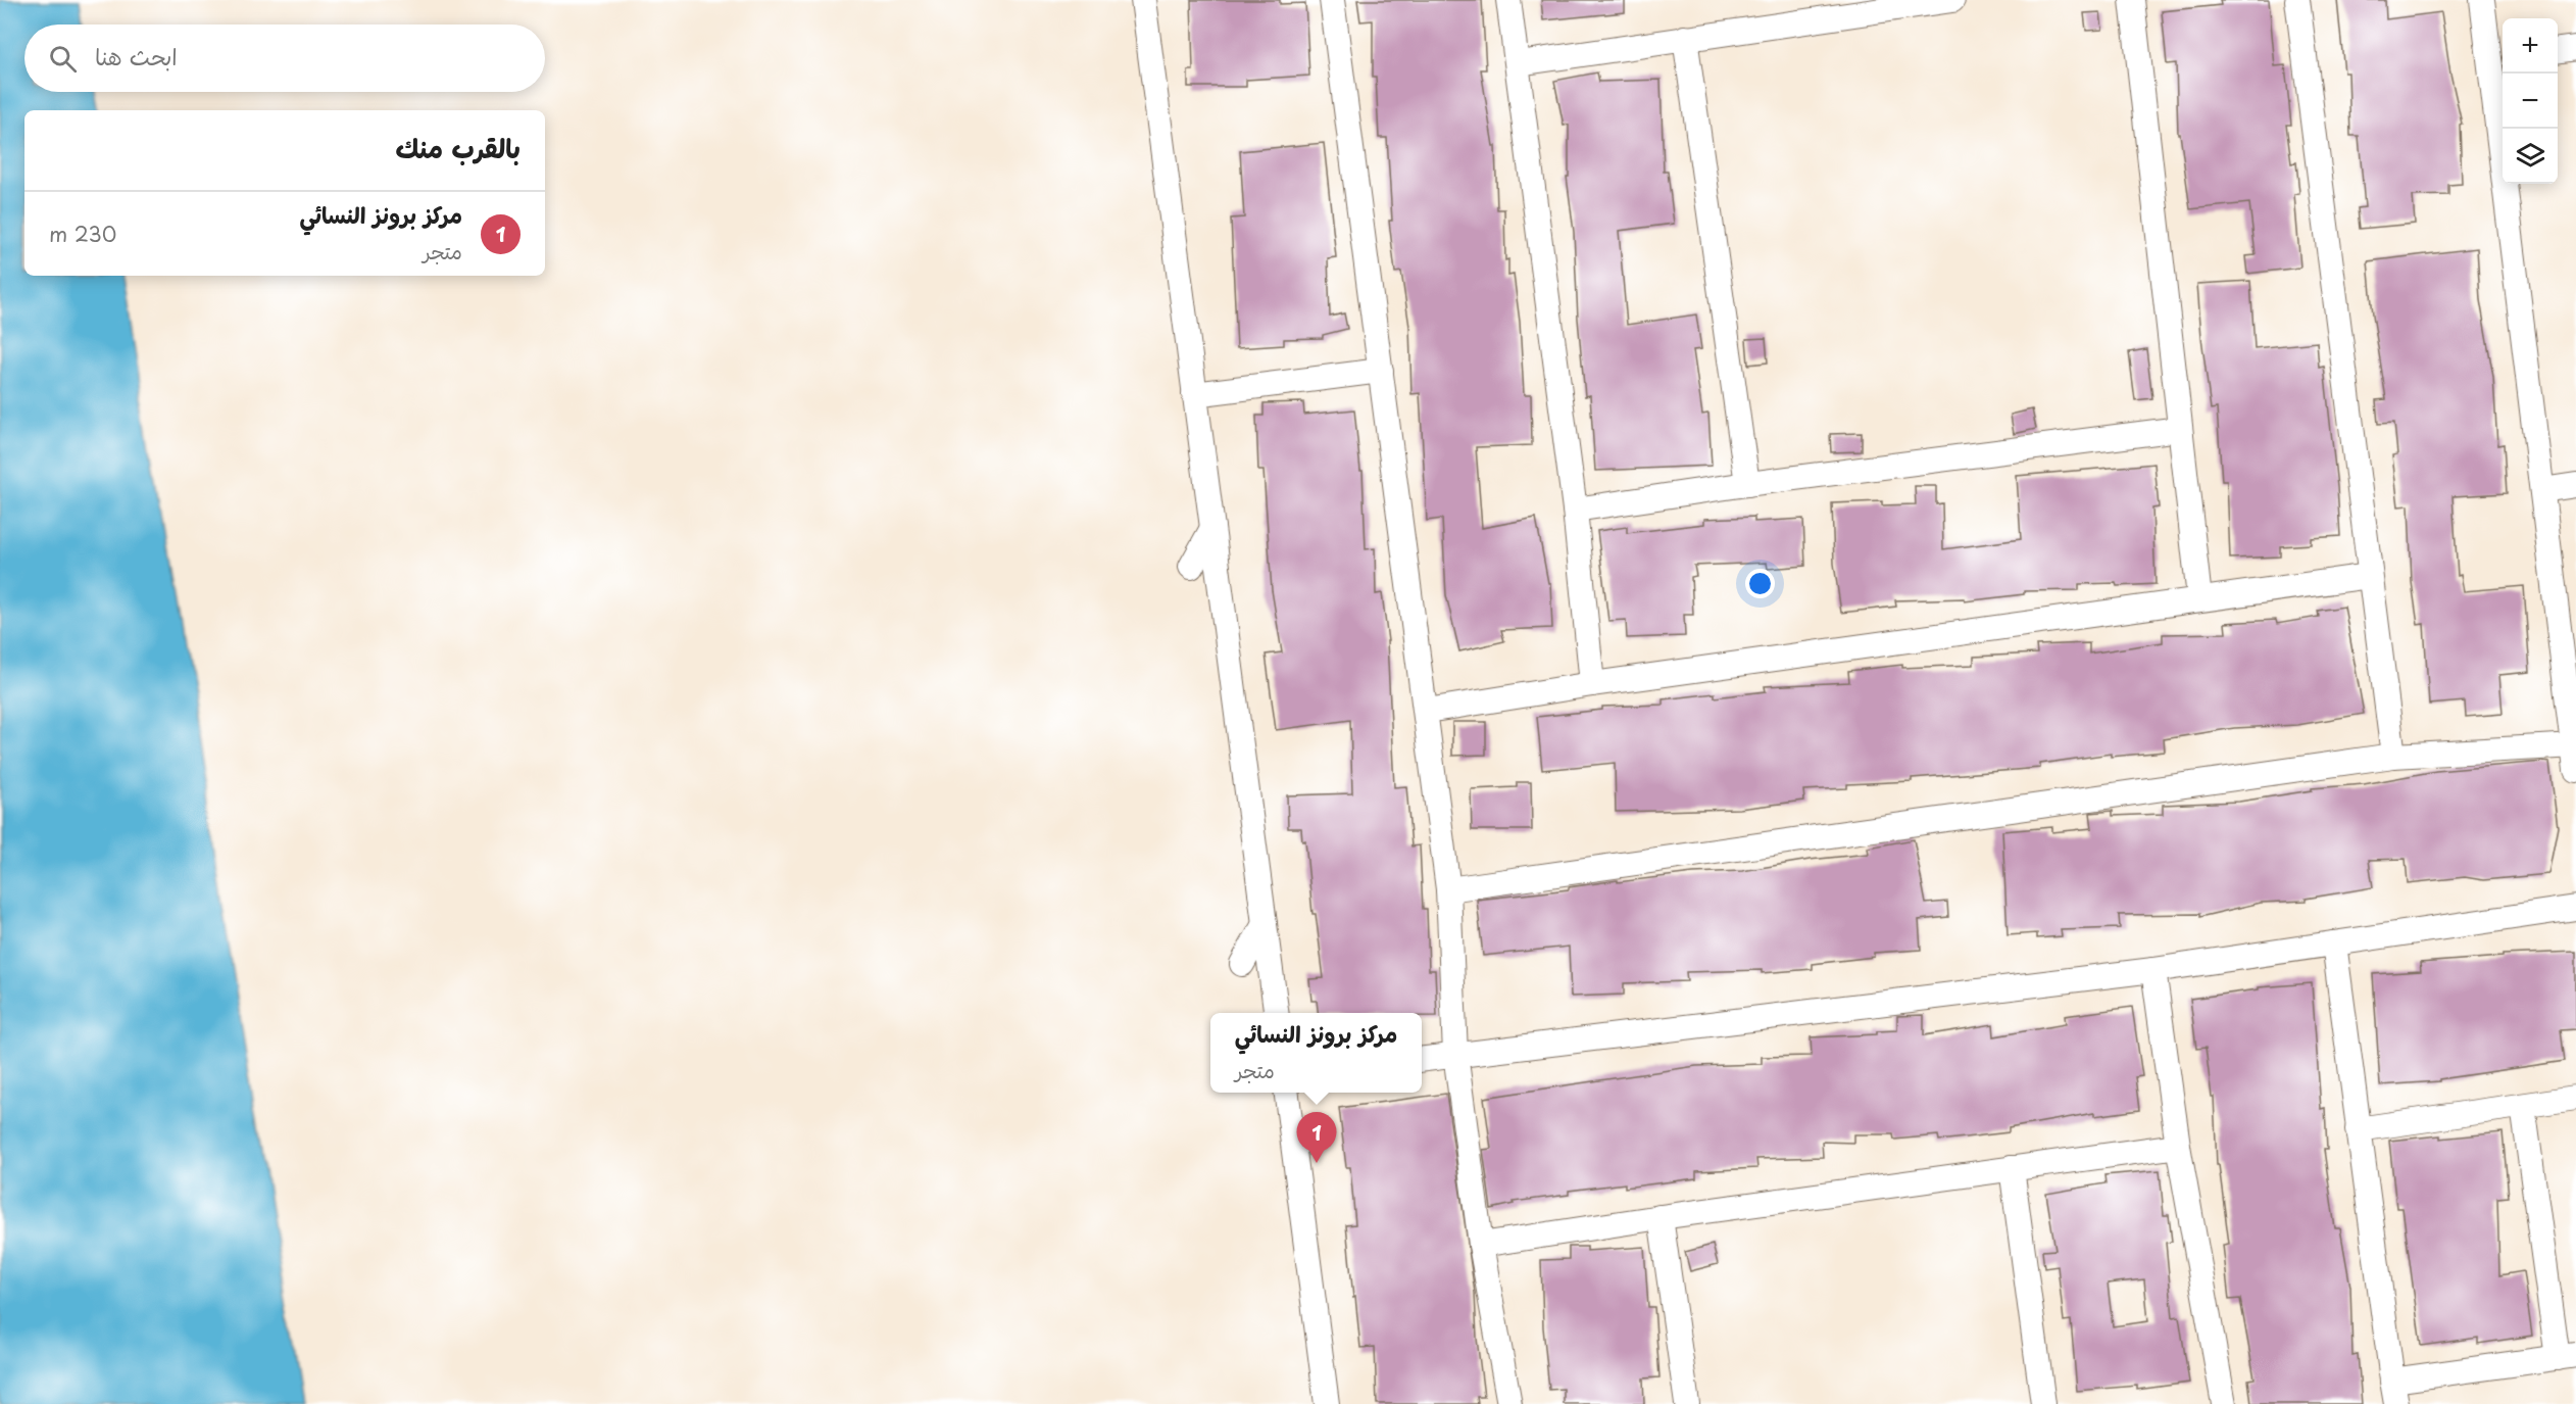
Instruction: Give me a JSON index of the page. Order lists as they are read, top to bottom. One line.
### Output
{"page":{"map_buttons":["+","−"],"search":"ابحث هنا","heading":"بالقرب منك","list":[{"mark":"1","name":"مركز برونز النسائي","note":"متجر","value":"230 m"}],"popup":["مركز برونز النسائي","متجر"],"pins":"1"}}
